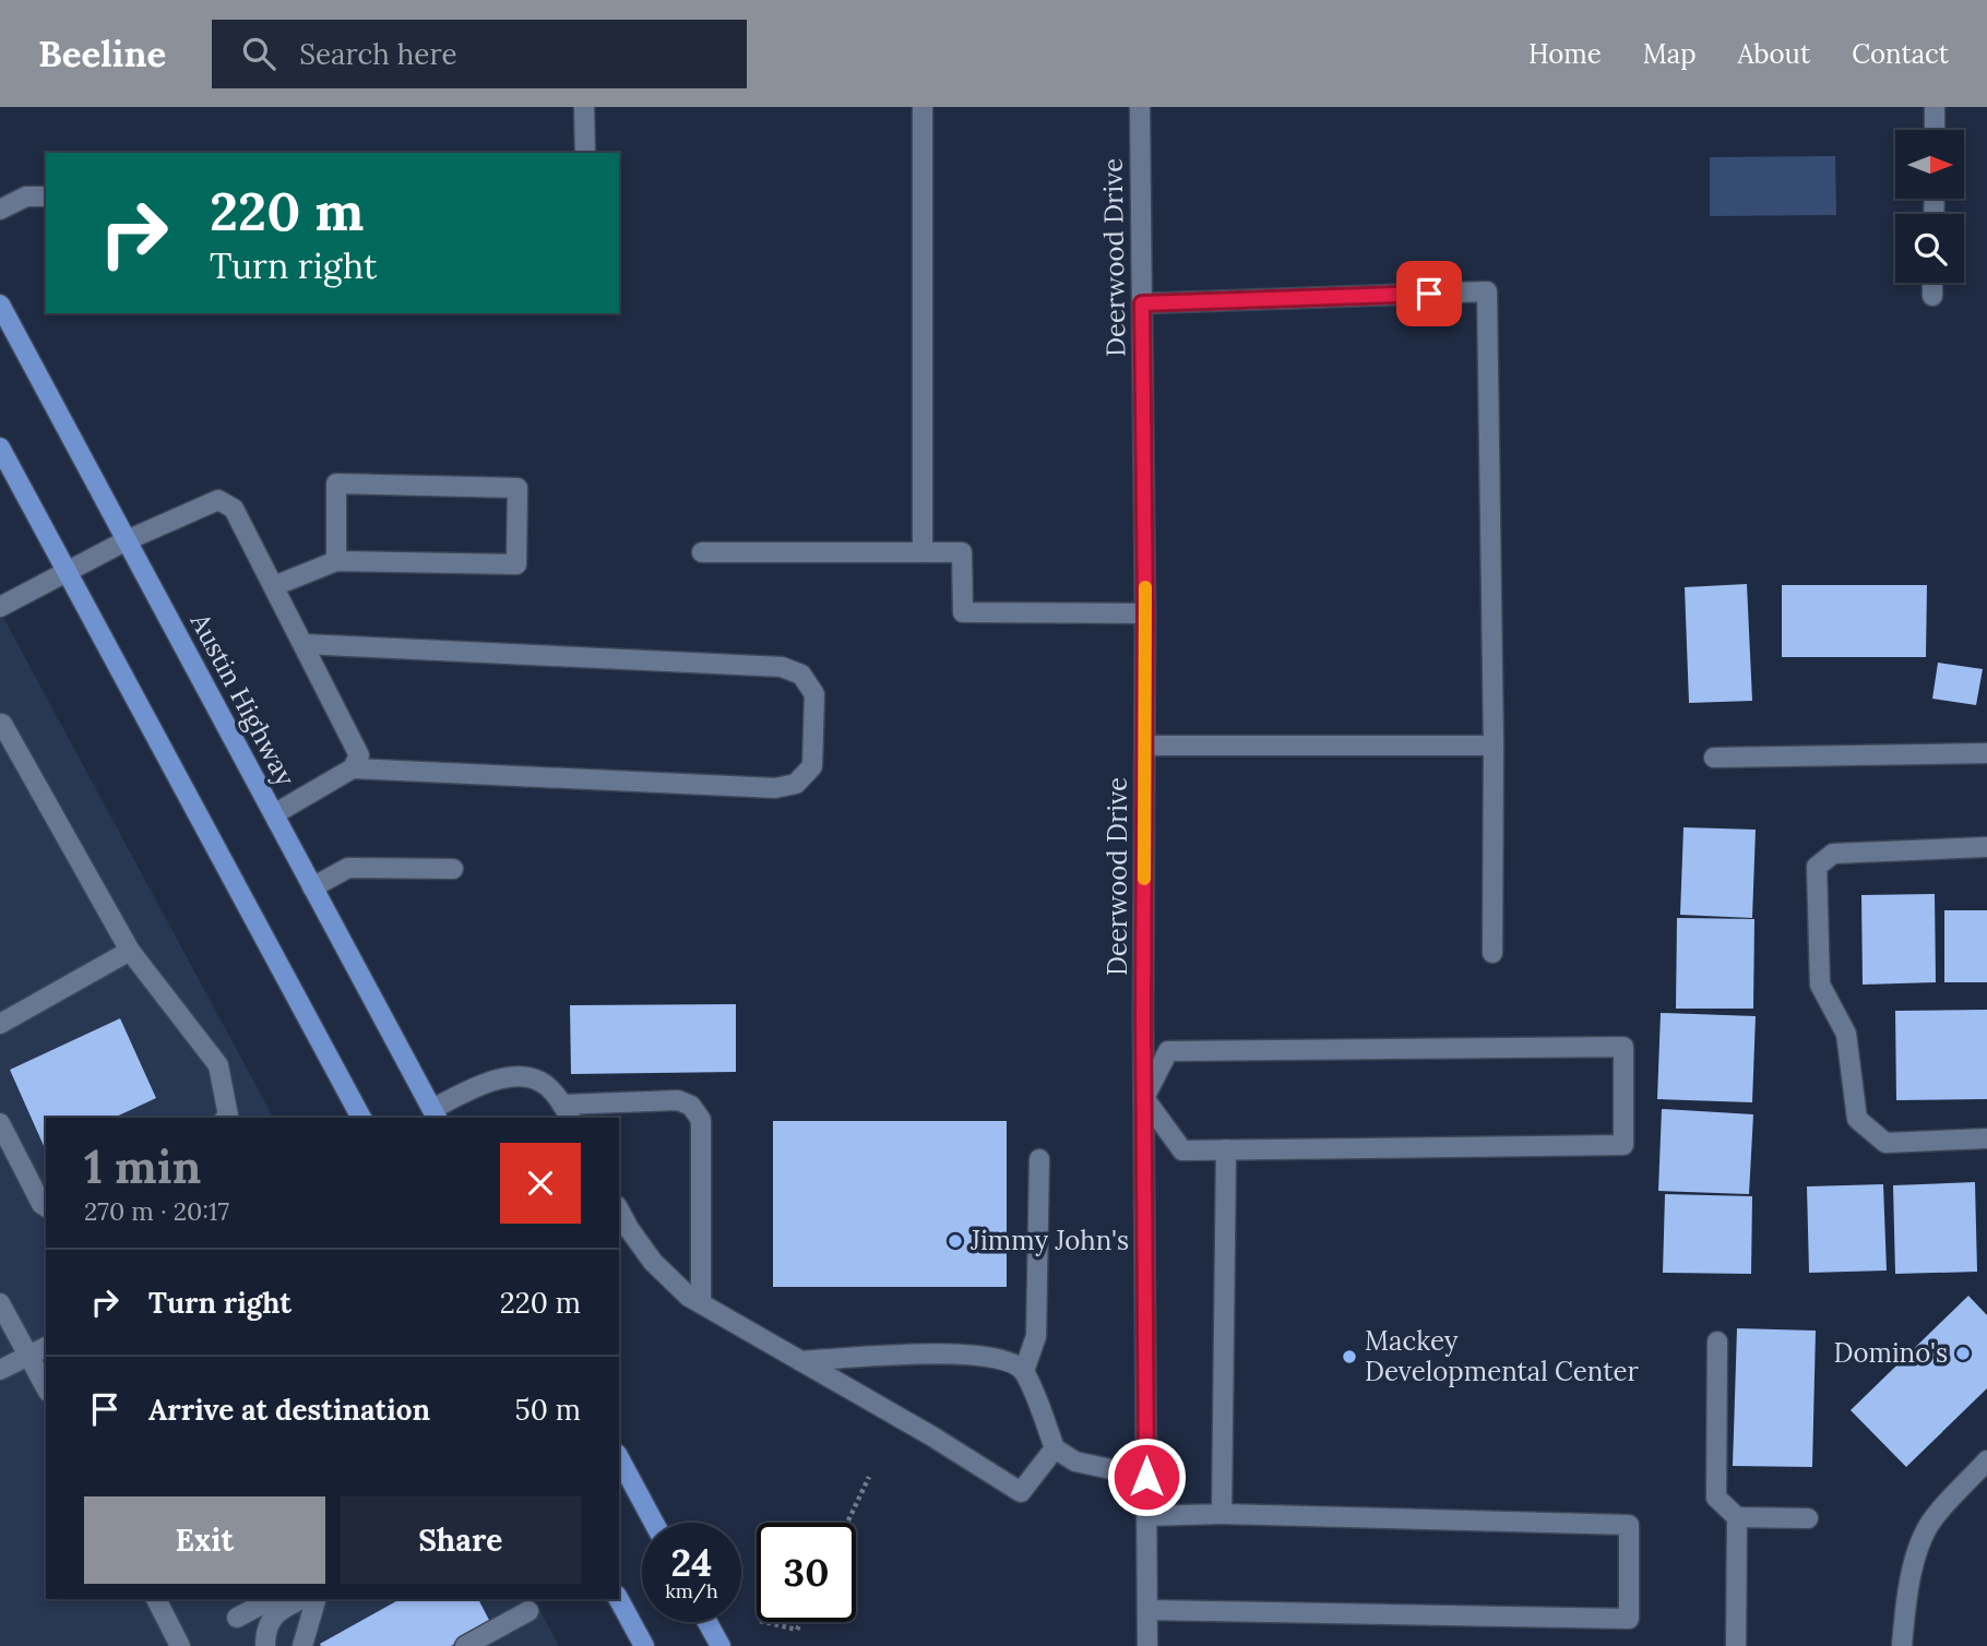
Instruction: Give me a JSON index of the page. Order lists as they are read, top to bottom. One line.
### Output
{"streets":{"main road":["Austin Highway"],"street":["Deerwood Drive"]},"places":["Jimmy John's","Domino's","Mackey Developmental Center"],"north":"right","page":{"header":"Beeline","search":"Search here","nav":["Home","Map","About","Contact"],"turn":["220 m","Turn right"],"heading":["1 min","270 m · 20:17"],"list":[{"name":"Turn right","value":"220 m"},{"name":"Arrive at destination","value":"50 m"}],"buttons":["Exit","Share"],"speed":"24 km/h","limit":"30"}}
